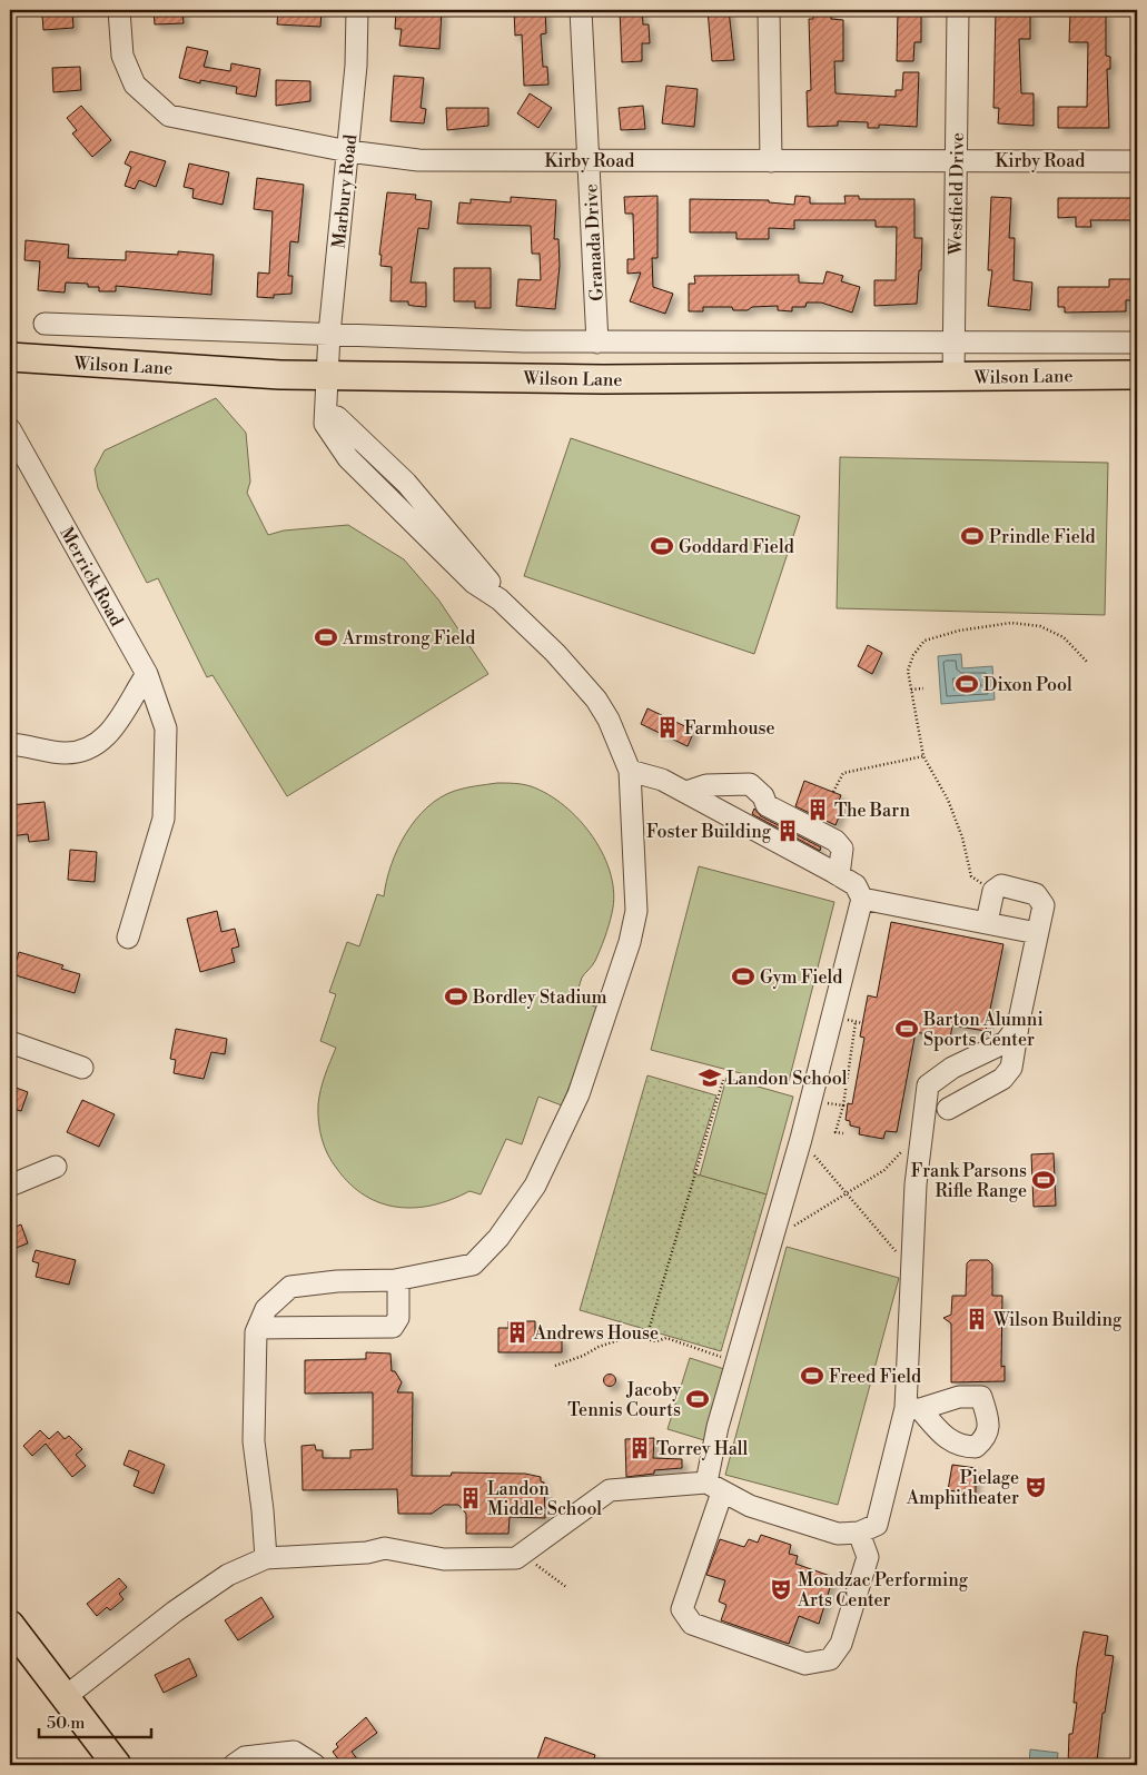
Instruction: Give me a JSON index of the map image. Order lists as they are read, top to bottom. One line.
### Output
{"streets":{"main road":["Wilson Lane"],"street":["Kirby Road","Marbury Road","Westfield Drive","Granada Drive","Merrick Road"]},"crossings":[["Kirby Road","Marbury Road"],["Kirby Road","Westfield Drive"],["Kirby Road","Granada Drive"],["Marbury Road","Wilson Lane"],["Westfield Drive","Wilson Lane"],["Granada Drive","Wilson Lane"]],"places":{"sports":["Prindle Field","Goddard Field","Armstrong Field","Dixon Pool","Gym Field","Bordley Stadium","Barton Alumni Sports Center","Frank Parsons Rifle Range","Freed Field","Jacoby Tennis Courts"],"building":["Farmhouse","The Barn","Foster Building","Wilson Building","Andrews House","Torrey Hall","Landon Middle School"],"school or university":["Landon School"],"theatre":["Pielage Amphitheater","Mondzac Performing Arts Center"]},"scale_bar":"50 m"}
